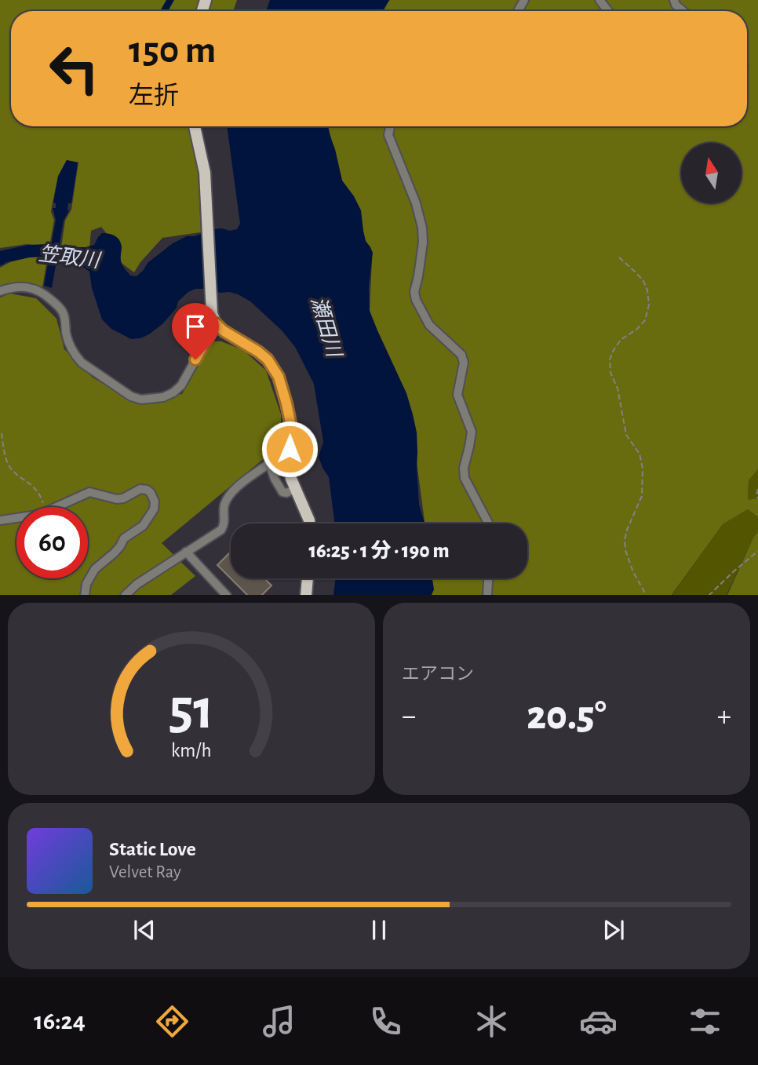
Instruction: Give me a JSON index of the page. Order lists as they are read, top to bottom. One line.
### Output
{"water":["笠取川","瀬田川"],"north":"top","page":{"turn":["150 m","左折"],"limit":"60","trip":"16:25 · 1 分 · 190 m","tile":"エアコン","heat":["−","20.5°","+"],"song":["Static Love","Velvet Ray"],"tabs":"16:24","gauge":["51","km/h"]}}
